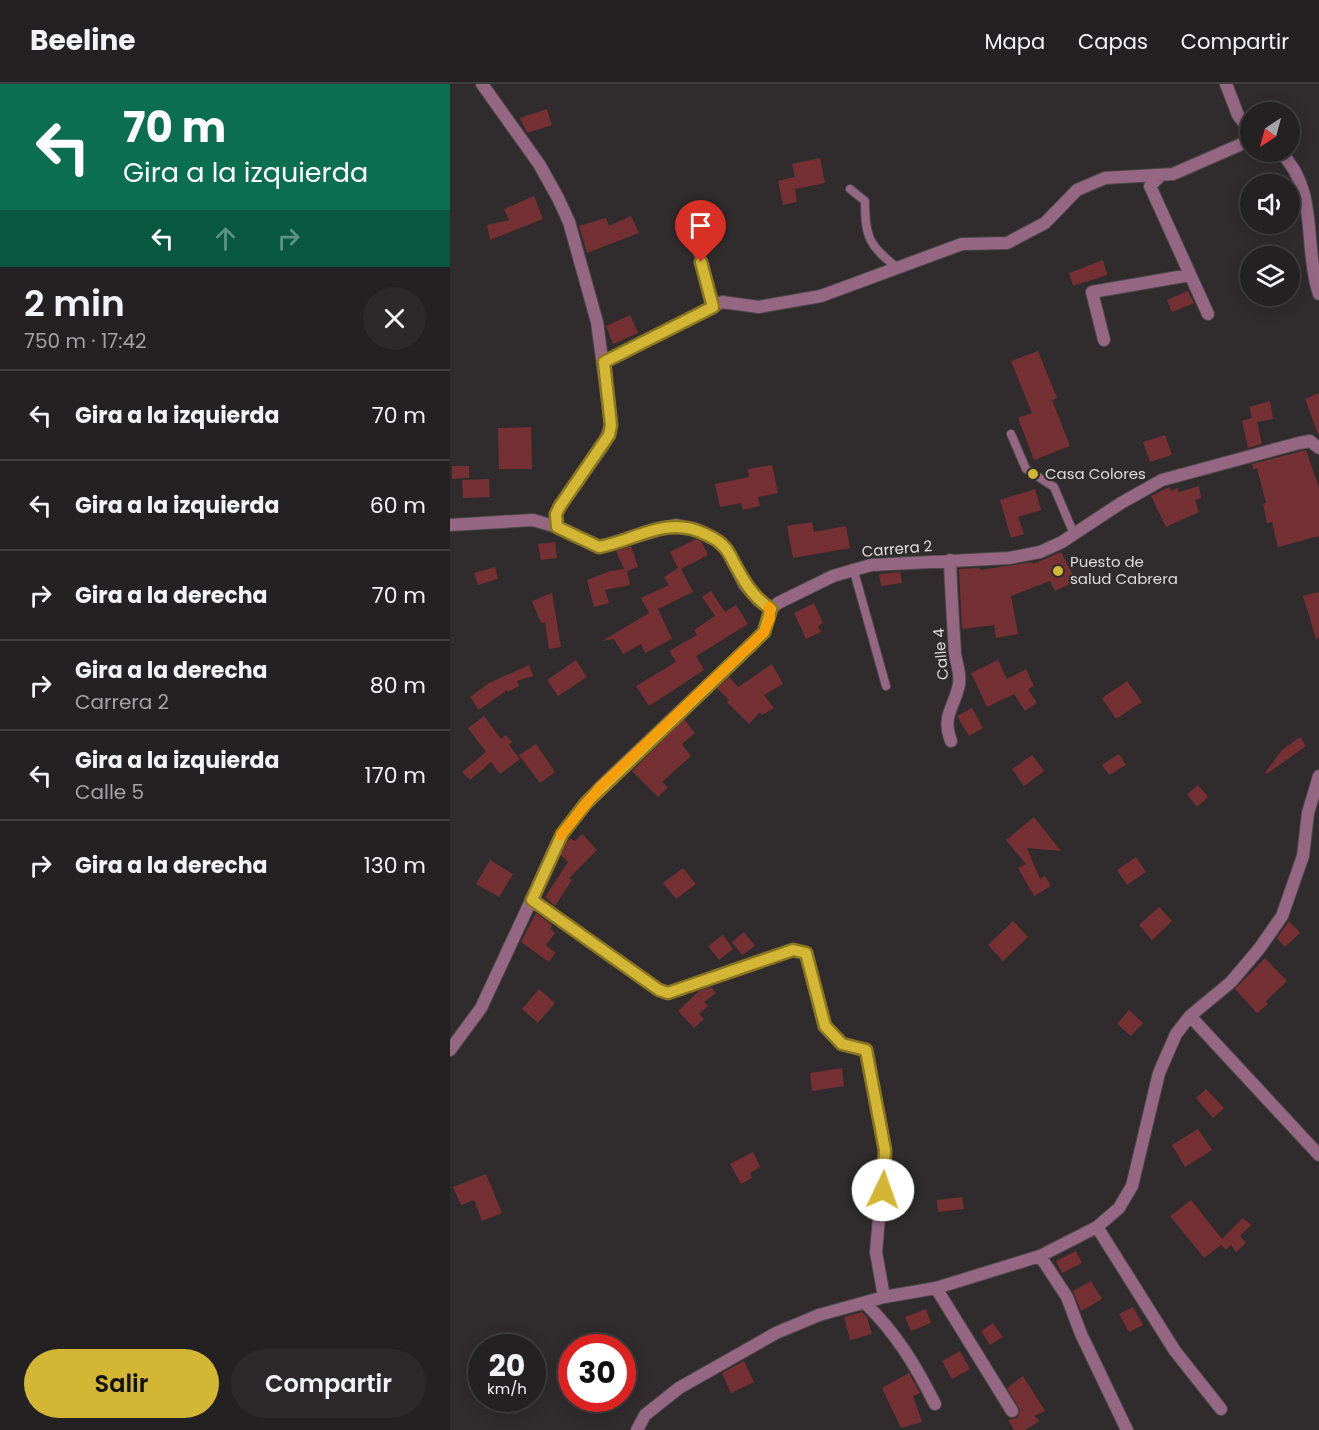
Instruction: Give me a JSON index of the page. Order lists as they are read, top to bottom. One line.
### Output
{"streets":{"street":["Carrera 2","Calle 4"]},"crossings":[["Carrera 2","Calle 4"]],"places":["Casa Colores","Puesto de salud Cabrera"],"north":"bottom left","page":{"header":"Beeline","nav":["Mapa","Capas","Compartir"],"turn":["70 m","Gira a la izquierda"],"heading":["2 min","750 m · 17:42"],"list":[{"name":"Gira a la izquierda","value":"70 m"},{"name":"Gira a la izquierda","value":"60 m"},{"name":"Gira a la derecha","value":"70 m"},{"name":"Gira a la derecha","note":"Carrera 2","value":"80 m"},{"name":"Gira a la izquierda","note":"Calle 5","value":"170 m"},{"name":"Gira a la derecha","value":"130 m"}],"speed":"20 km/h","limit":"30","buttons":["Salir","Compartir"]}}
